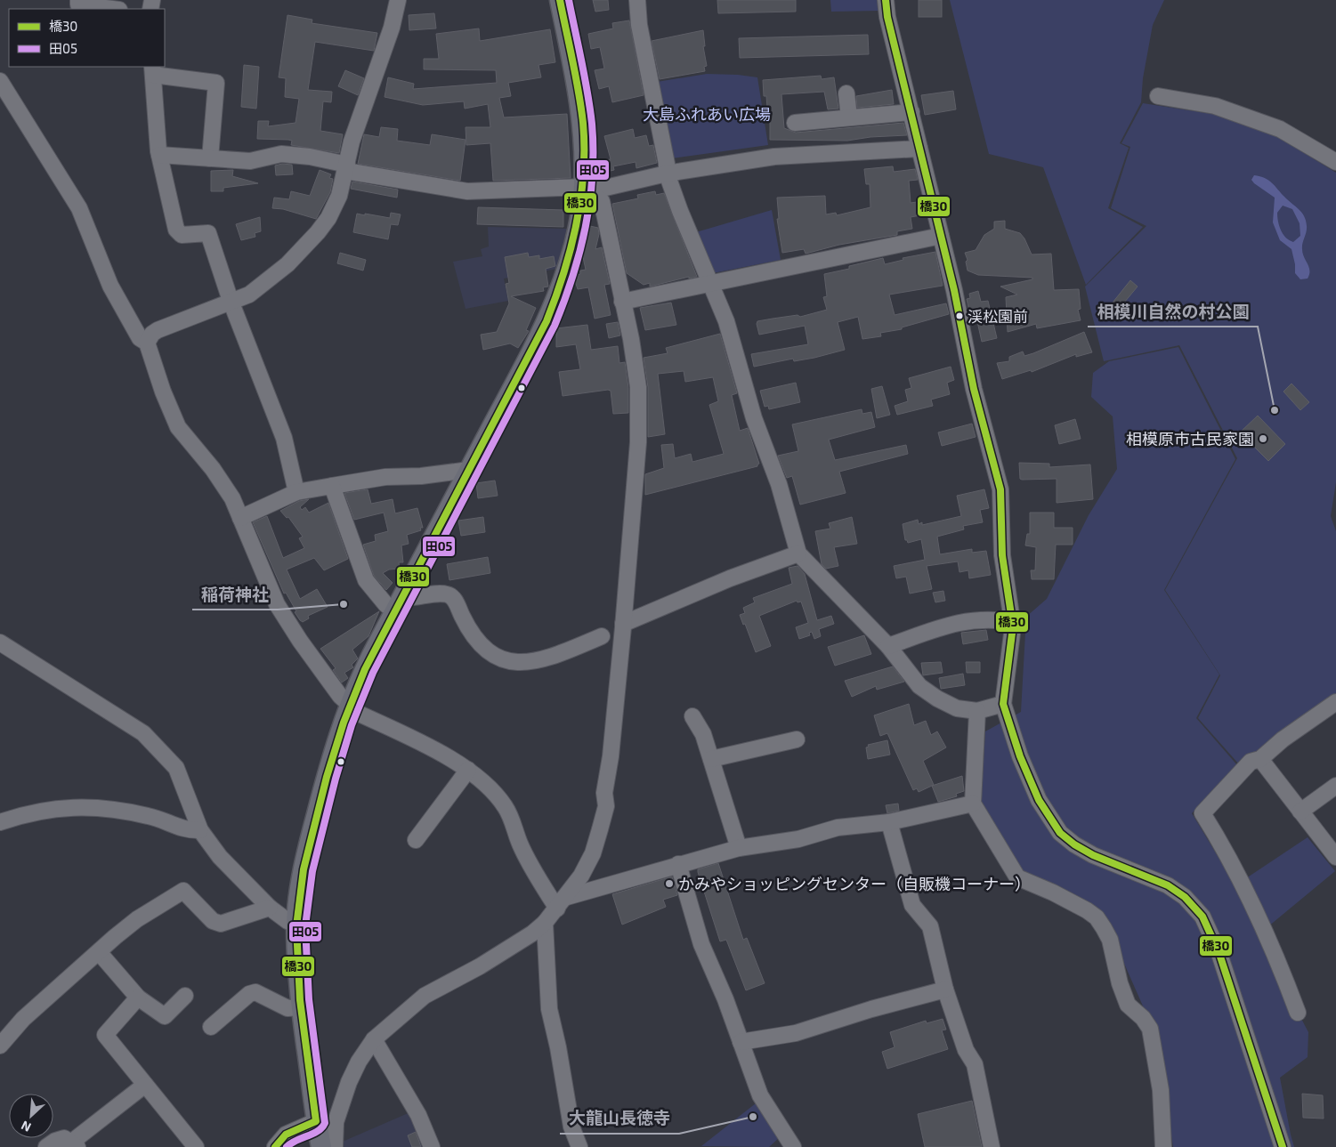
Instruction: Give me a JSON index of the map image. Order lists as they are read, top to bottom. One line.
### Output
{"parks":["大島ふれあい広場"],"places":["渓松園前","相模川自然の村公園","相模原市古民家園","稲荷神社","かみやショッピングセンター（自販機コーナー）","大龍山長徳寺"],"lines":["transit line 橋30","transit line 田05"],"legend":["橋30","田05"],"north":"bottom left"}
